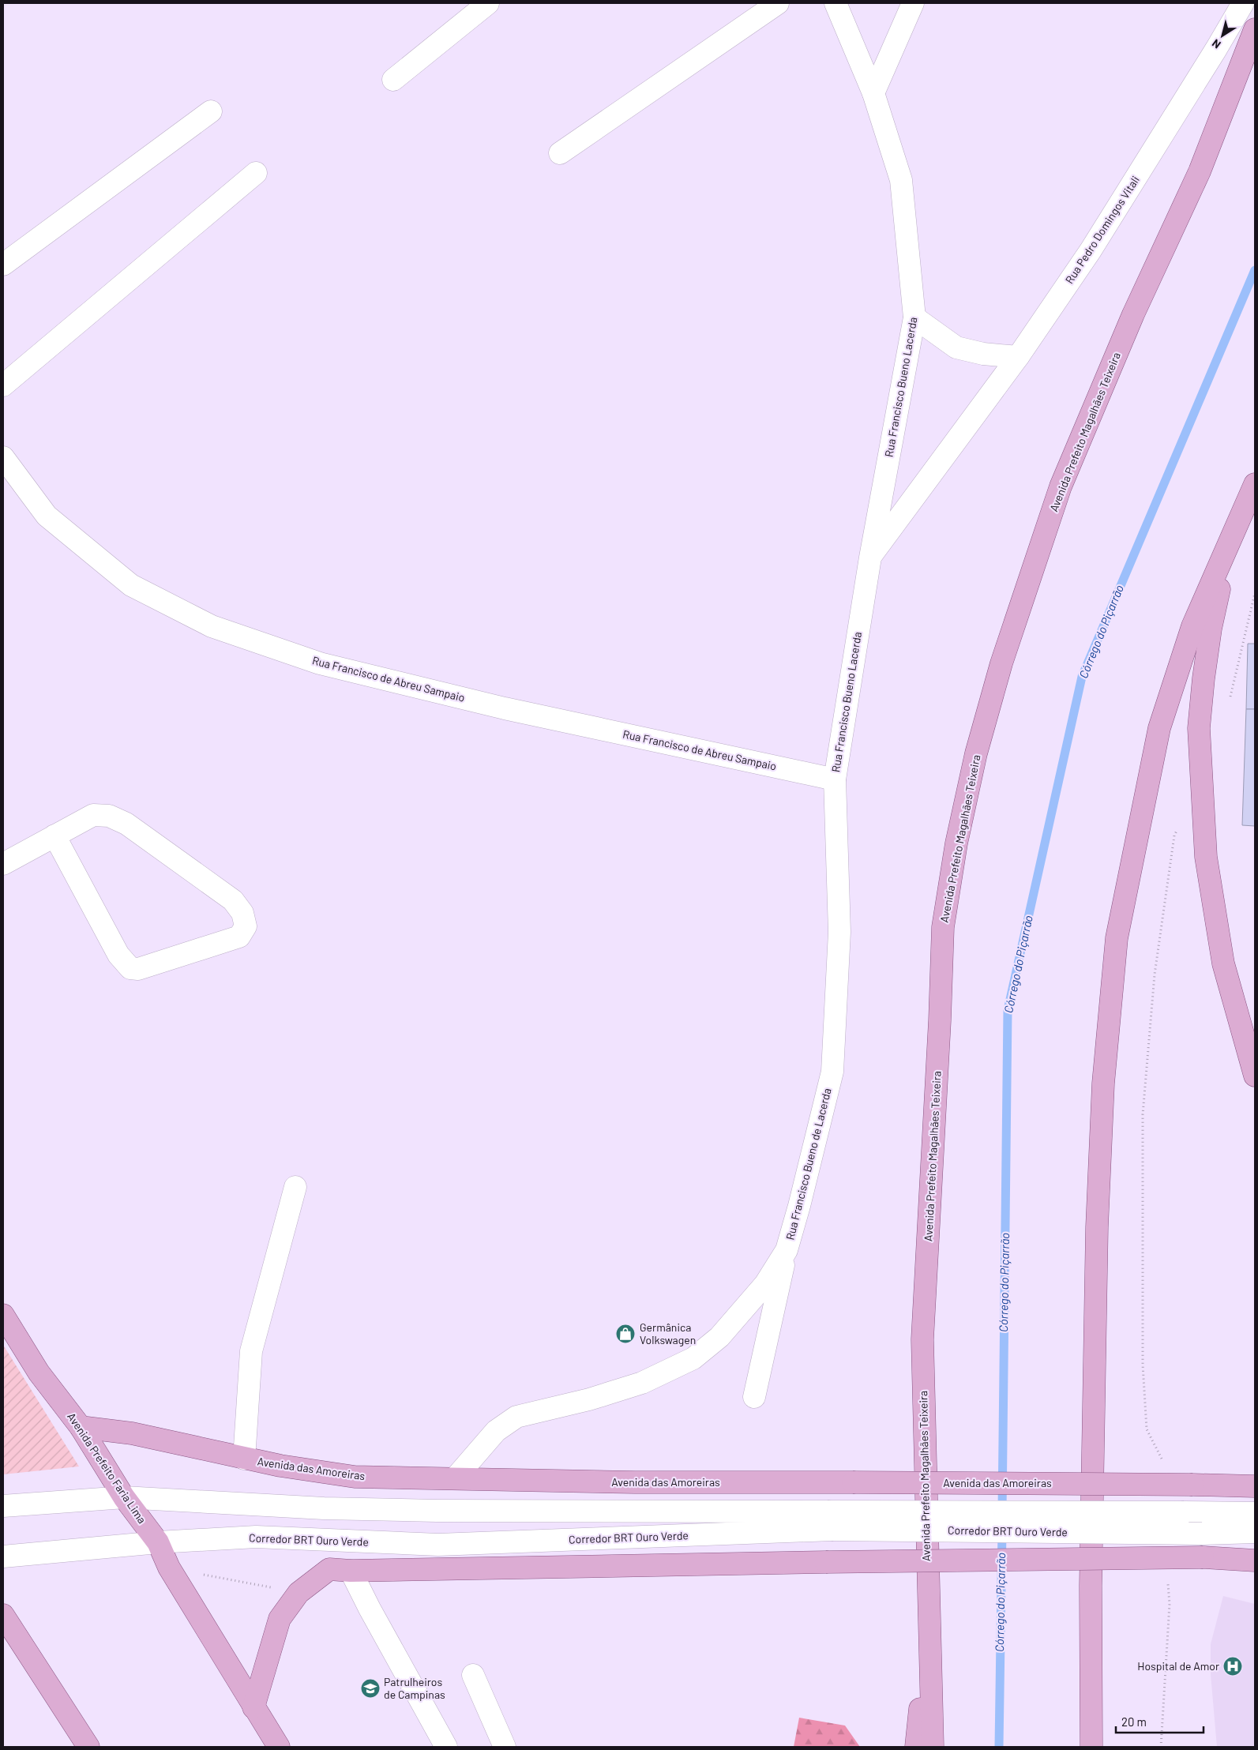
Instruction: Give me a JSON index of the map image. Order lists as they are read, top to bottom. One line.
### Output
{"streets":{"main road":["Avenida Prefeito Magalhães Teixeira","Avenida Prefeito Faria Lima","Avenida das Amoreiras"],"street":["Rua Pedro Domingos Vitali","Rua Francisco Bueno Lacerda","Rua Francisco de Abreu Sampaio","Rua Francisco Bueno de Lacerda","Corredor BRT Ouro Verde"]},"crossings":[["Rua Pedro Domingos Vitali","Rua Francisco Bueno Lacerda"],["Rua Francisco Bueno Lacerda","Rua Francisco de Abreu Sampaio"],["Rua Francisco Bueno Lacerda","Rua Francisco Bueno de Lacerda"],["Rua Francisco de Abreu Sampaio","Rua Francisco Bueno de Lacerda"],["Rua Francisco Bueno de Lacerda","Avenida das Amoreiras"],["Avenida Prefeito Faria Lima","Avenida das Amoreiras"],["Avenida Prefeito Faria Lima","Corredor BRT Ouro Verde"]],"water":["Córrego do Piçarrão"],"places":{"shop":["Germânica Volkswagen"],"hospital":["Hospital de Amor"],"school or university":["Patrulheiros de Campinas"]},"scale_bar":"20 m","north":"bottom left"}
